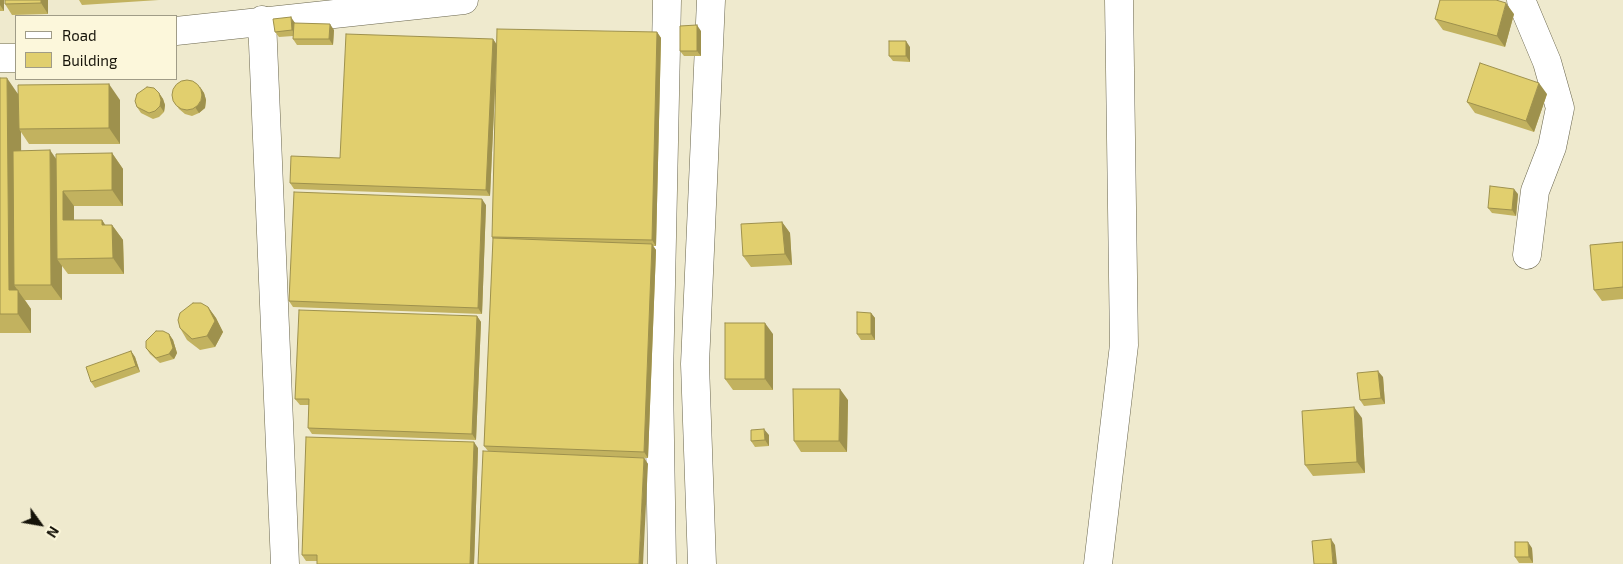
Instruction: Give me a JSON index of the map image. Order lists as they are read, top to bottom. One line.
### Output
{"legend":["Road","Building"],"north":"bottom right"}
